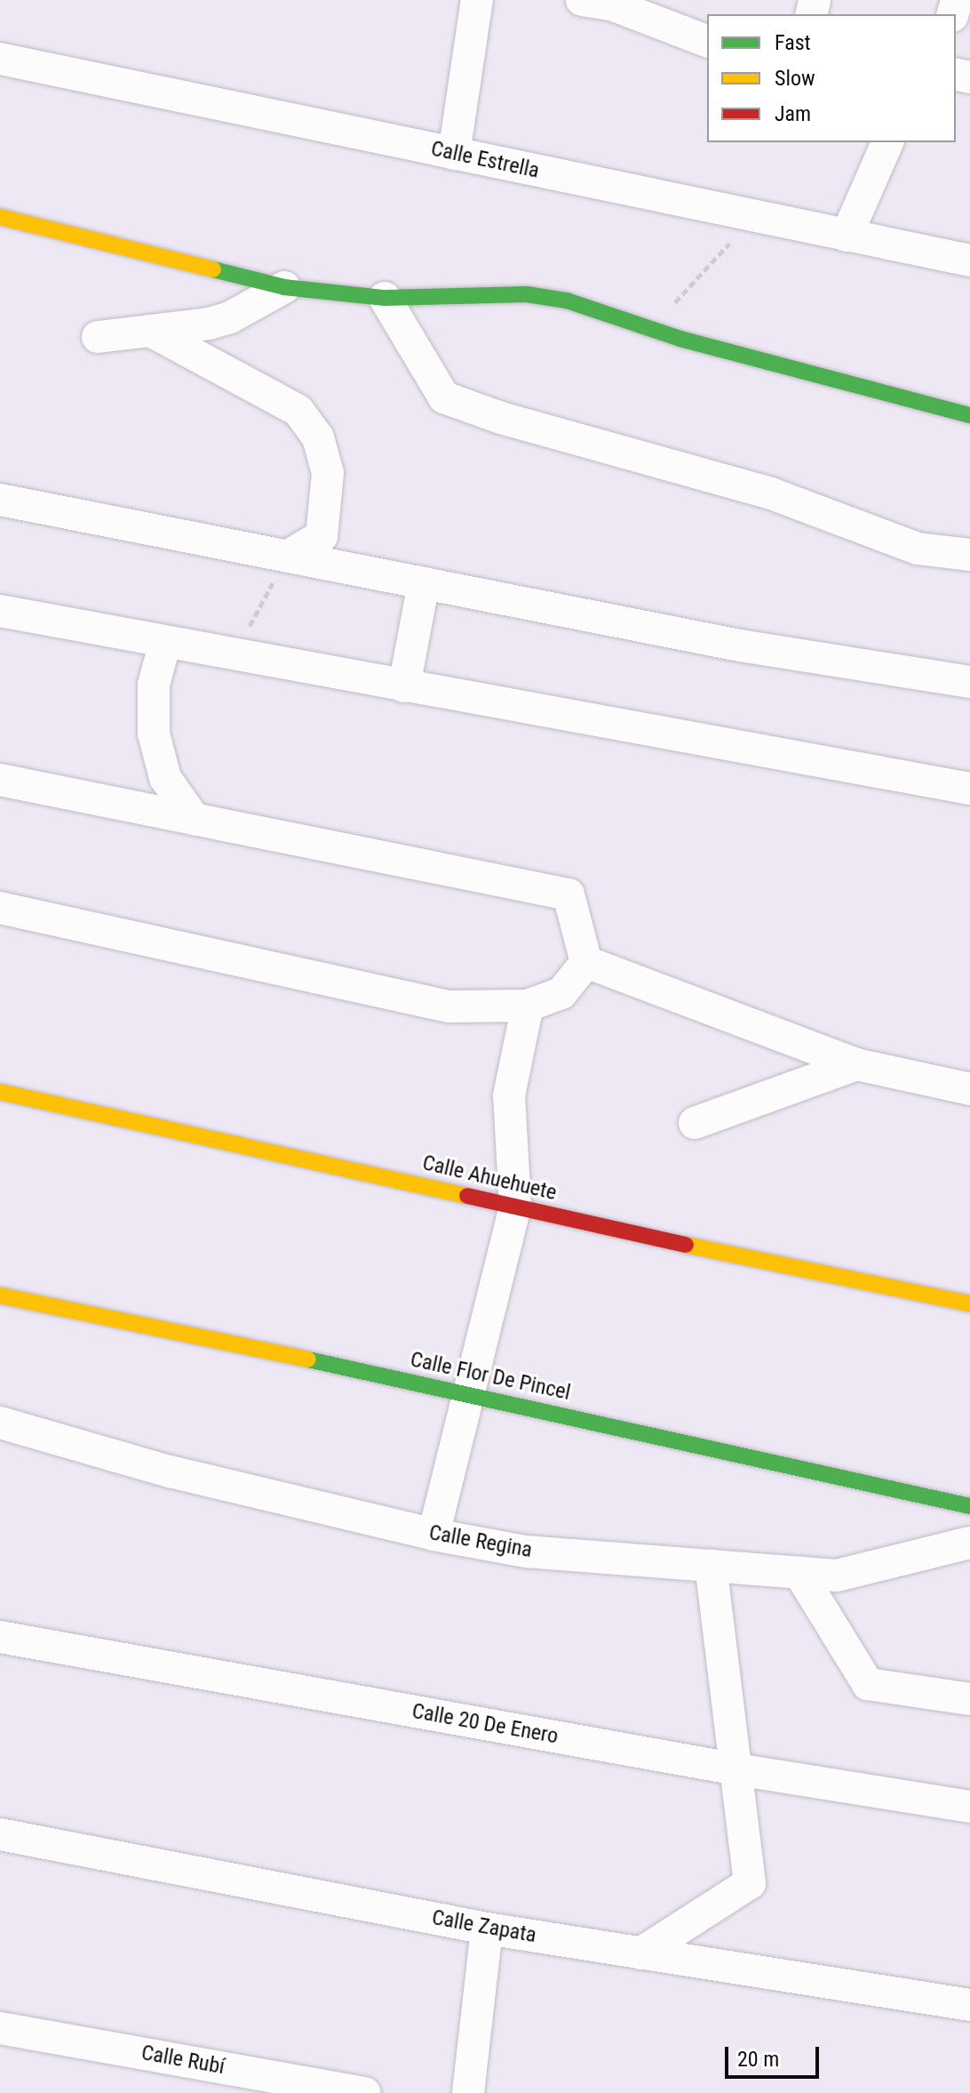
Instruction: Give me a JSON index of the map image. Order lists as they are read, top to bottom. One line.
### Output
{"streets":{"street":["Calle Estrella","Calle Ahuehuete","Calle Flor De Pincel","Calle Regina","Calle 20 De Enero","Calle Zapata","Calle Rubí"]},"legend":["Fast","Slow","Jam"],"scale_bar":"20 m"}
